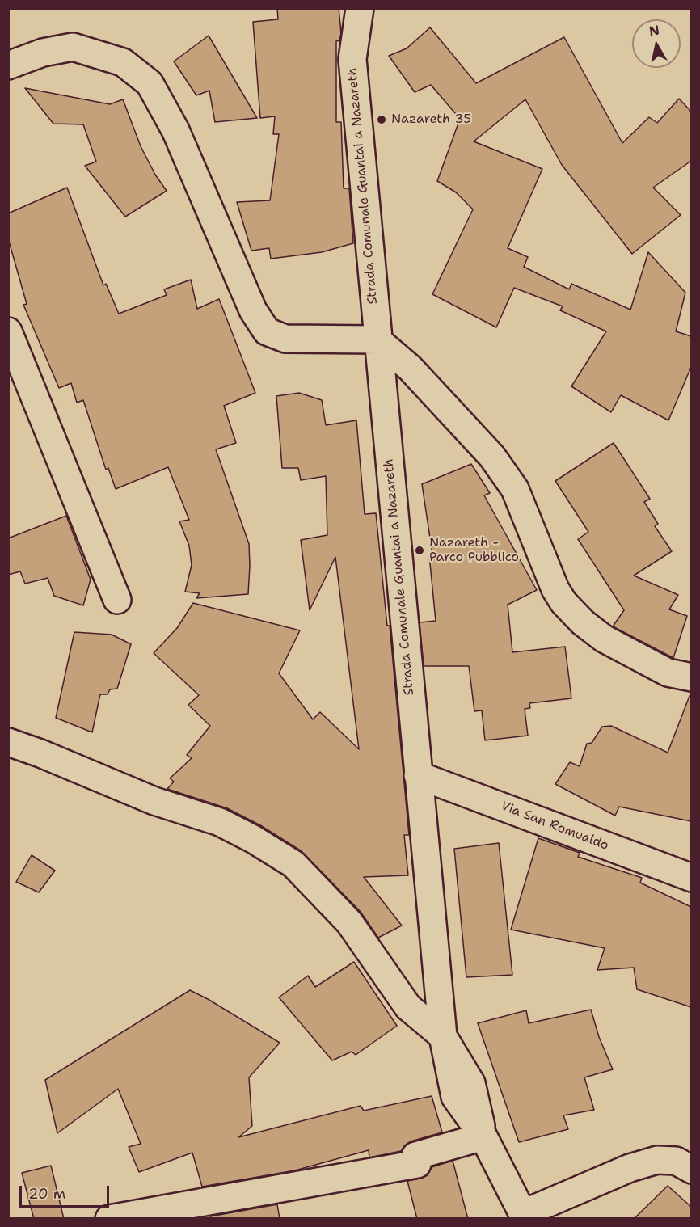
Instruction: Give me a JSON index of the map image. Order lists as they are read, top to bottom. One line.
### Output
{"streets":{"street":["Strada Comunale Guantai a Nazareth","Via San Romualdo"]},"crossings":[["Strada Comunale Guantai a Nazareth","Via San Romualdo"]],"places":["Nazareth 35","Nazareth - Parco Pubblico"],"scale_bar":"20 m","north":"top"}
